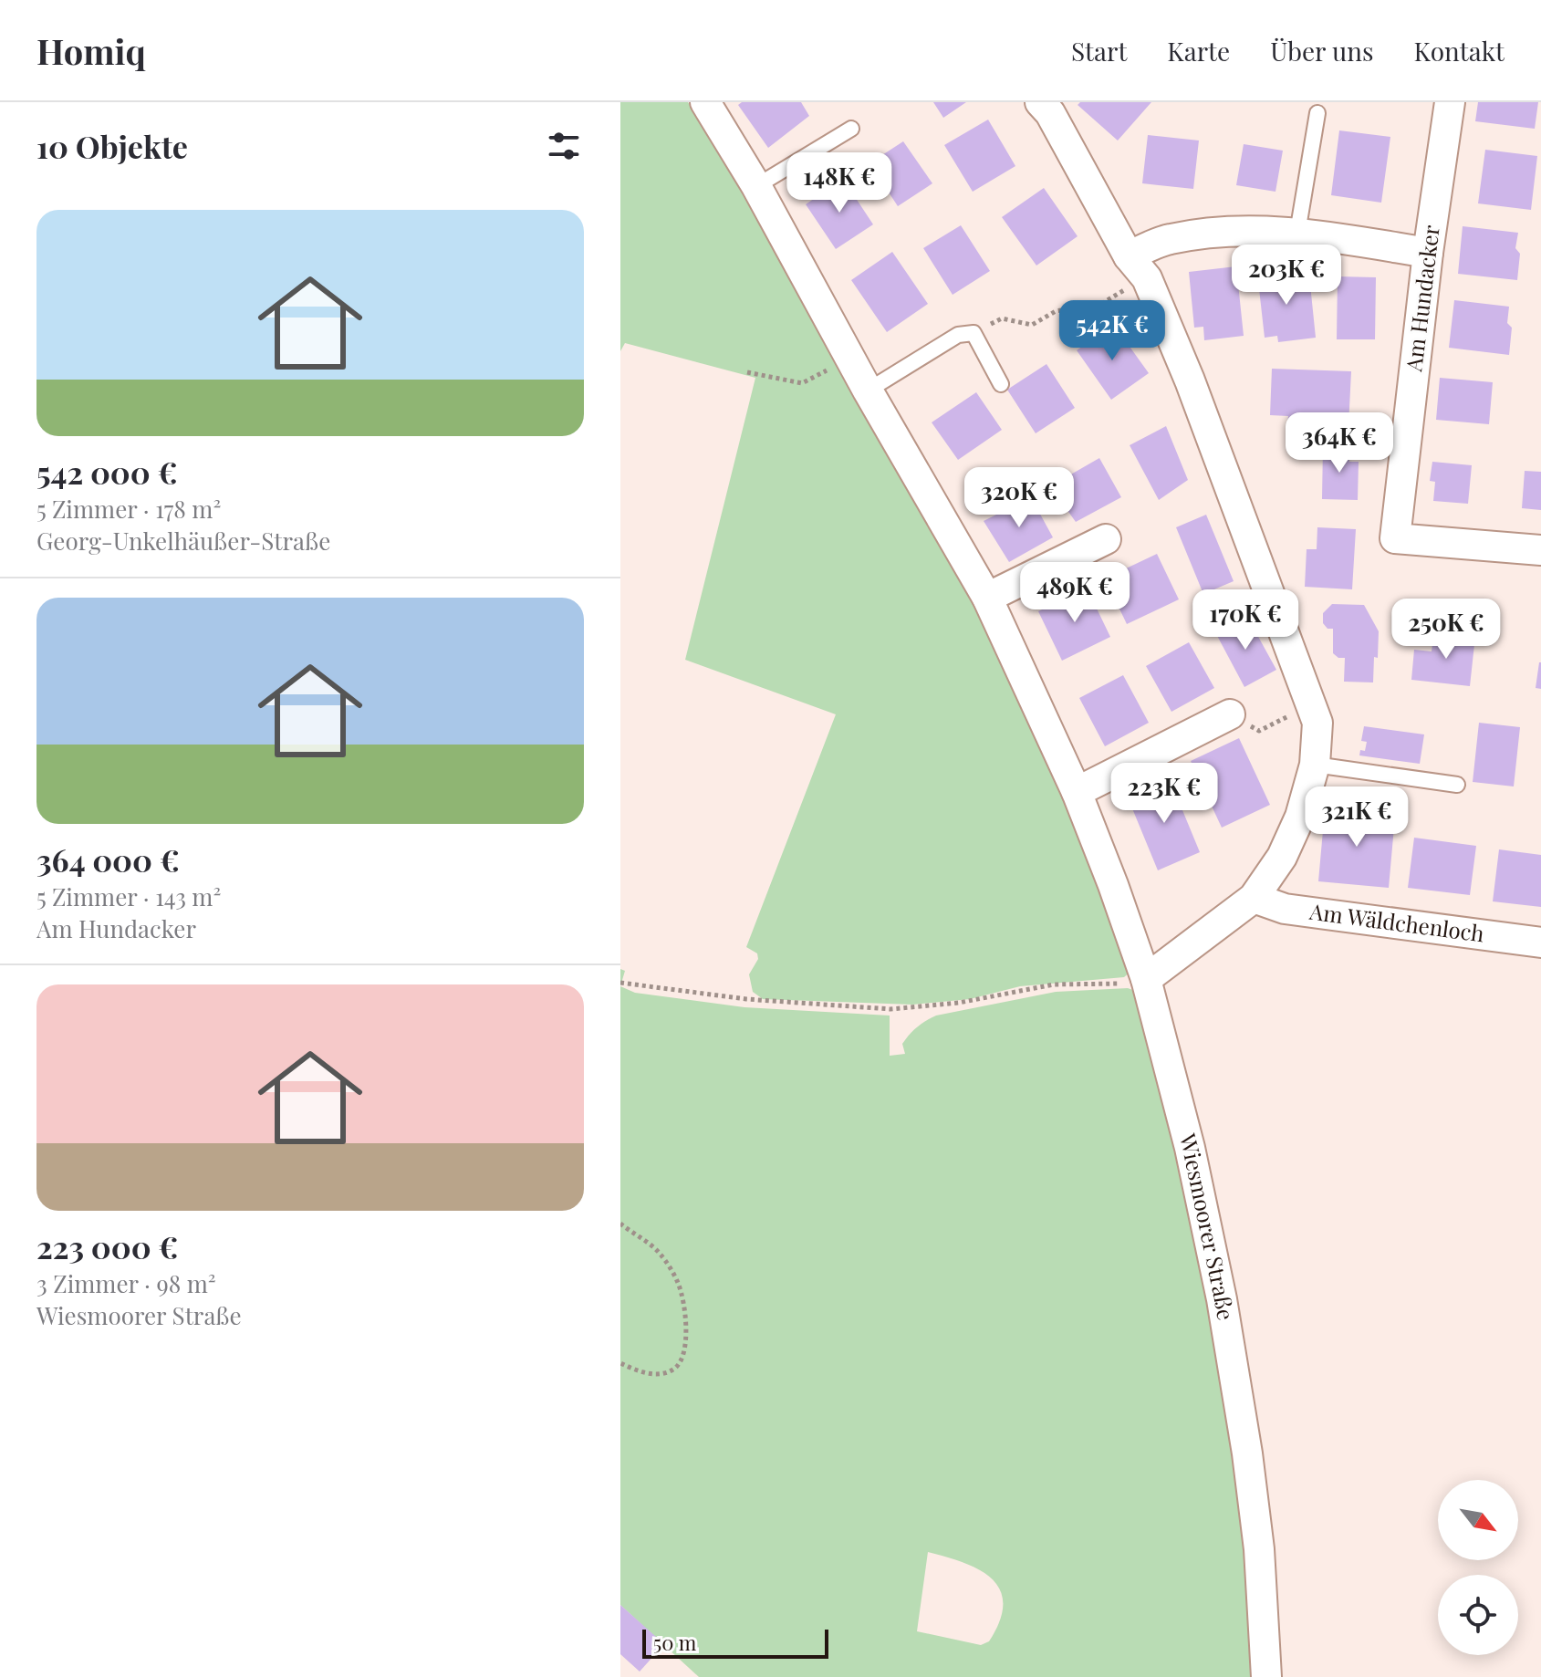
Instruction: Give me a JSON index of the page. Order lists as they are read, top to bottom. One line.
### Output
{"streets":{"street":["Am Hundacker","Am Wäldchenloch","Wiesmoorer Straße"]},"scale_bar":"50 m","north":"bottom right","page":{"header":"Homiq","nav":["Start","Karte","Über uns","Kontakt"],"heading":"10 Objekte","price":["148K €","203K €","542K €","364K €","320K €","489K €","170K €","250K €","223K €","321K €"],"list":[{"name":"542 000 €","note":"5 Zimmer · 178 m² · Georg-Unkelhäußer-Straße"},{"name":"364 000 €","note":"5 Zimmer · 143 m² · Am Hundacker"},{"name":"223 000 €","note":"3 Zimmer · 98 m² · Wiesmoorer Straße"}],"scale":"50 m"}}
